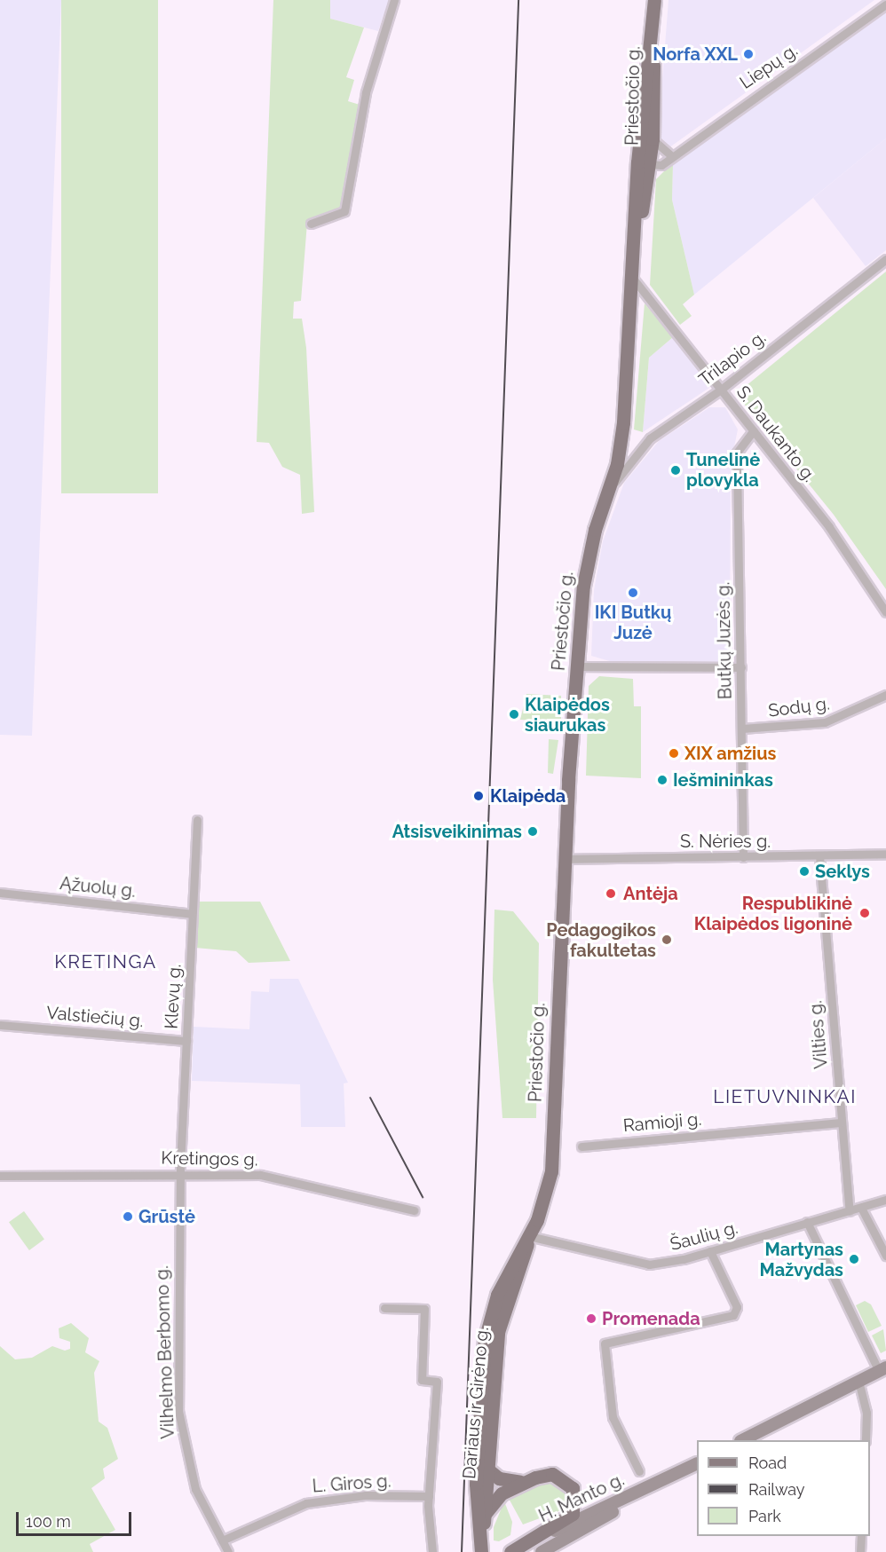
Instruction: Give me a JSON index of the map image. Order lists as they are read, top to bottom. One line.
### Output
{"streets":{"main road":["Priestočio g.","Dariaus ir Girėno g.","H. Manto g."],"street":["Liepų g.","Trilapio g.","S. Daukanto g.","Butkų Juzės g.","Sodų g.","S. Nėries g.","Ąžuolų g.","Klevų g.","Valstiečių g.","Vilties g.","Ramioji g.","Kretingos g.","Šaulių g.","Vilhelmo Berbomo g.","L. Giros g."]},"crossings":[["Liepų g.","Priestočio g."],["Priestočio g.","Trilapio g."],["Priestočio g.","S. Daukanto g."],["Priestočio g.","S. Nėries g."],["Priestočio g.","Šaulių g."],["Priestočio g.","Dariaus ir Girėno g."],["Trilapio g.","S. Daukanto g."],["S. Daukanto g.","Butkų Juzės g."],["Butkų Juzės g.","Sodų g."],["Butkų Juzės g.","S. Nėries g."],["S. Nėries g.","Vilties g."],["Ąžuolų g.","Klevų g."],["Klevų g.","Valstiečių g."],["Klevų g.","Kretingos g."],["Klevų g.","Vilhelmo Berbomo g."],["Vilties g.","Ramioji g."],["Vilties g.","Šaulių g."],["Kretingos g.","Vilhelmo Berbomo g."],["Šaulių g.","Dariaus ir Girėno g."],["Vilhelmo Berbomo g.","L. Giros g."]],"districts":["KRETINGA","LIETUVNINKAI"],"places":["Norfa XXL","Tunelinė plovykla","IKI Butkų Juzė","Klaipėdos siaurukas","XIX amžius","Iešmininkas","Klaipėda","Atsisveikinimas","Seklys","Antėja","Respublikinė Klaipėdos ligoninė","Pedagogikos fakultetas","Grūstė","Martynas Mažvydas","Promenada"],"legend":["Road","Railway","Park"],"scale_bar":"100 m"}
